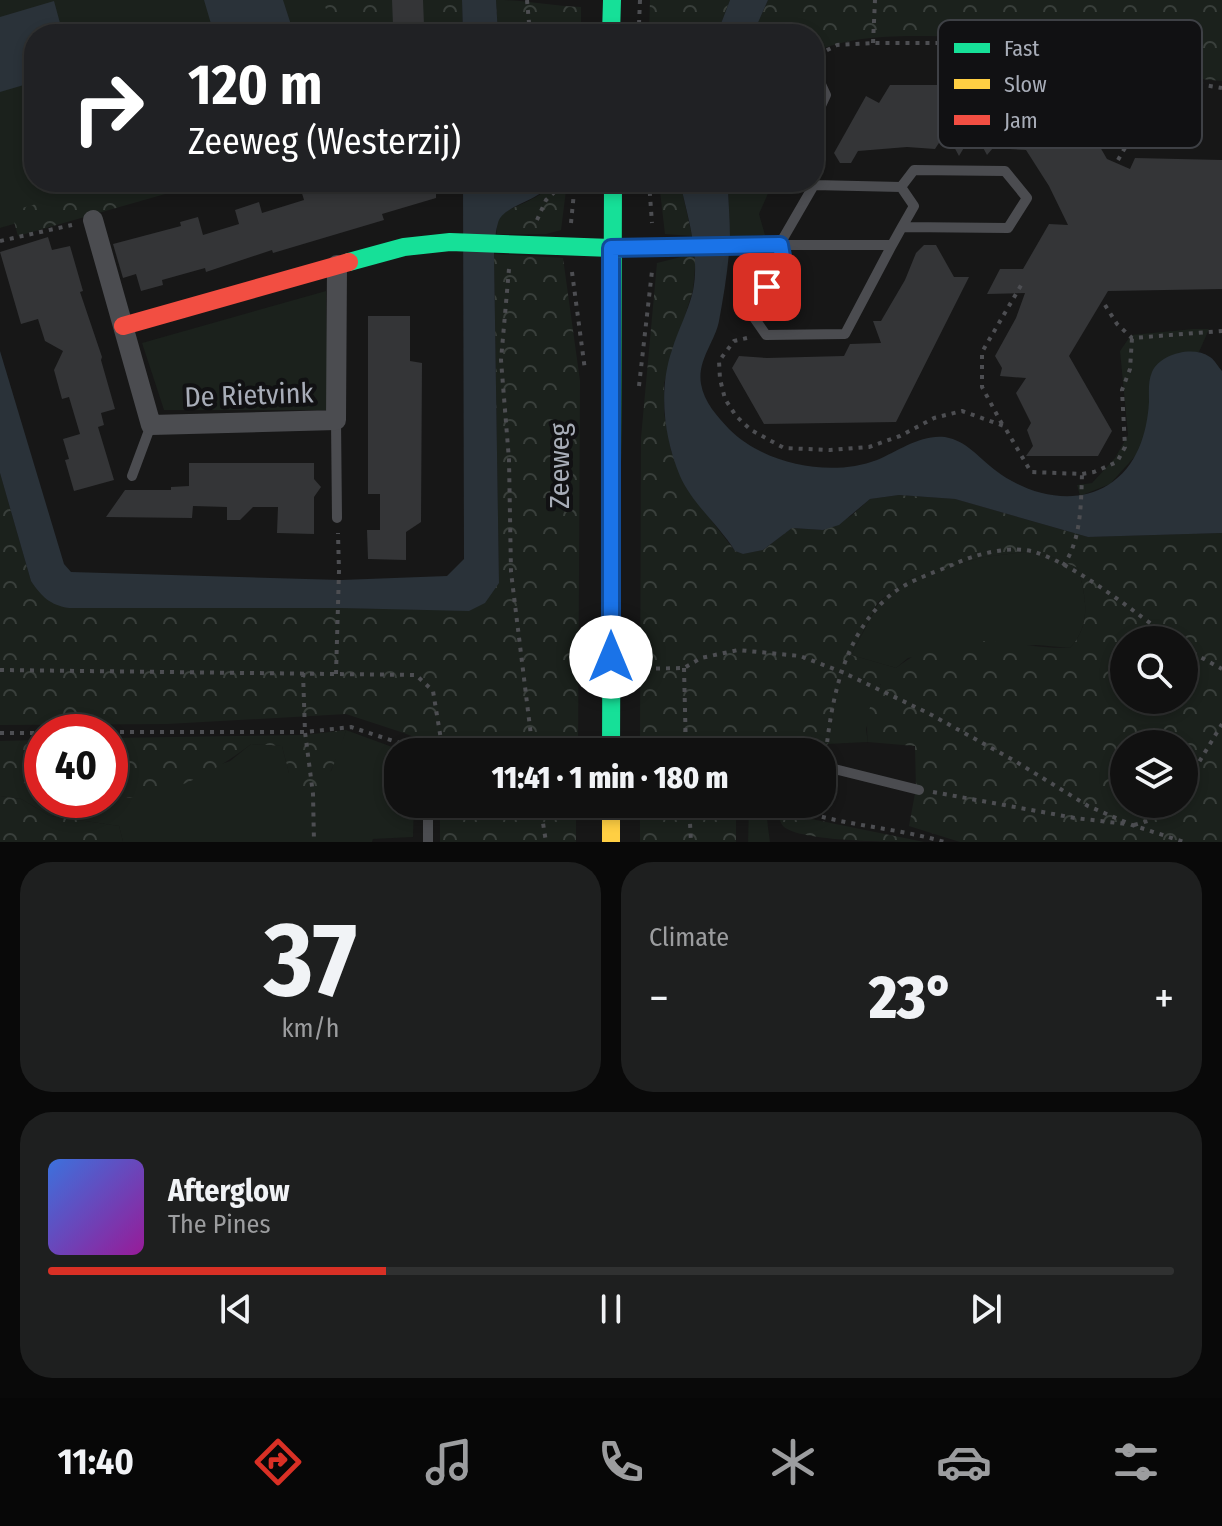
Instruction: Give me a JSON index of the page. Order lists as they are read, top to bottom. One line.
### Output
{"streets":{"street":["De Rietvink","Zeeweg"]},"legend":["Fast","Slow","Jam"],"page":{"turn":["120 m","Zeeweg (Westerzij)"],"limit":"40","trip":"11:41 · 1 min · 180 m","tile":[["37","km/h"],"Climate"],"heat":["−","23°","+"],"song":["Afterglow","The Pines"],"tabs":"11:40"}}
